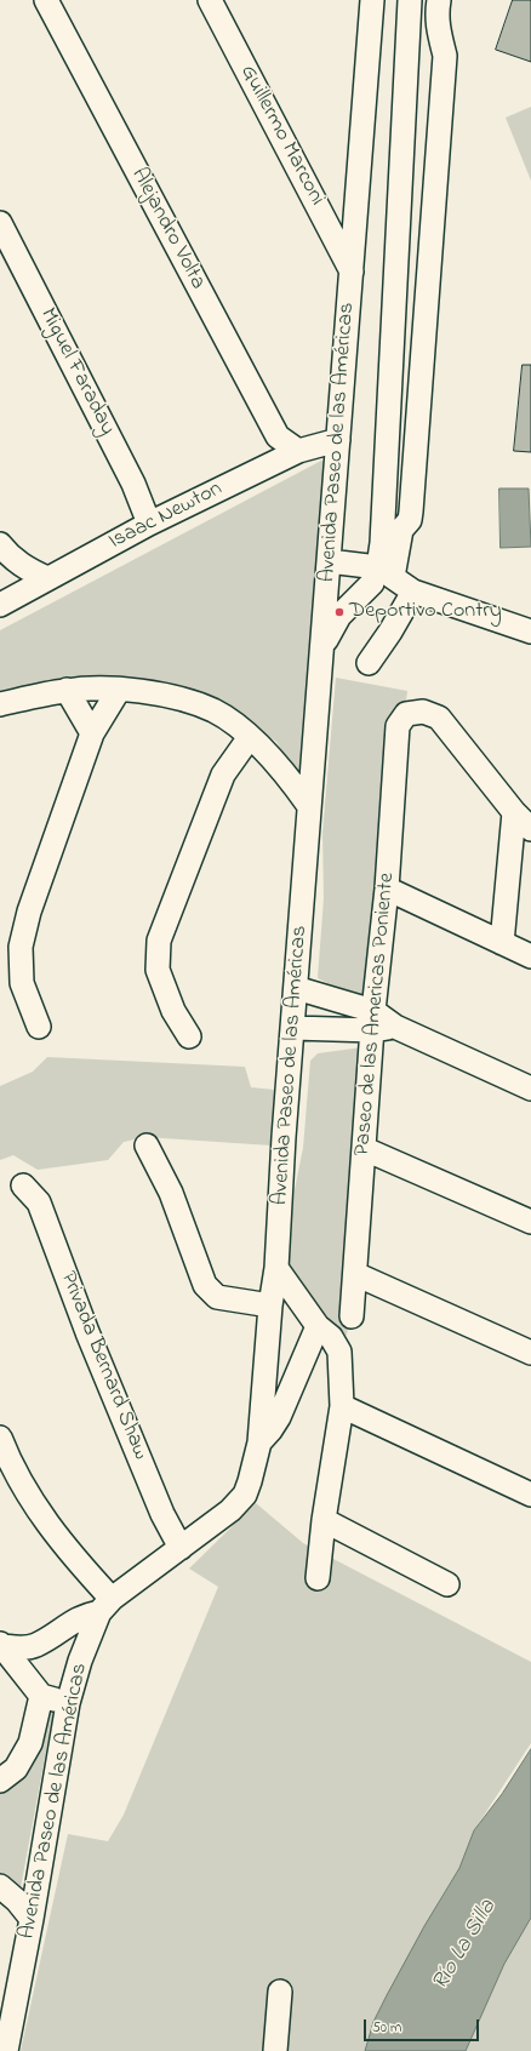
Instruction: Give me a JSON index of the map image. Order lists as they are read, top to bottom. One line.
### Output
{"streets":{"street":["Guillermo Marconi","Alejandro Volta","Miguel Faraday","Avenida Paseo de las Américas","Isaac Newton","Paseo de las Americas Poniente","Privada Bernard Shaw"]},"crossings":[["Guillermo Marconi","Avenida Paseo de las Américas"],["Alejandro Volta","Isaac Newton"],["Miguel Faraday","Isaac Newton"],["Avenida Paseo de las Américas","Isaac Newton"],["Avenida Paseo de las Américas","Privada Bernard Shaw"]],"water":["Río La Silla"],"places":["Deportivo Contry"],"scale_bar":"50 m"}
